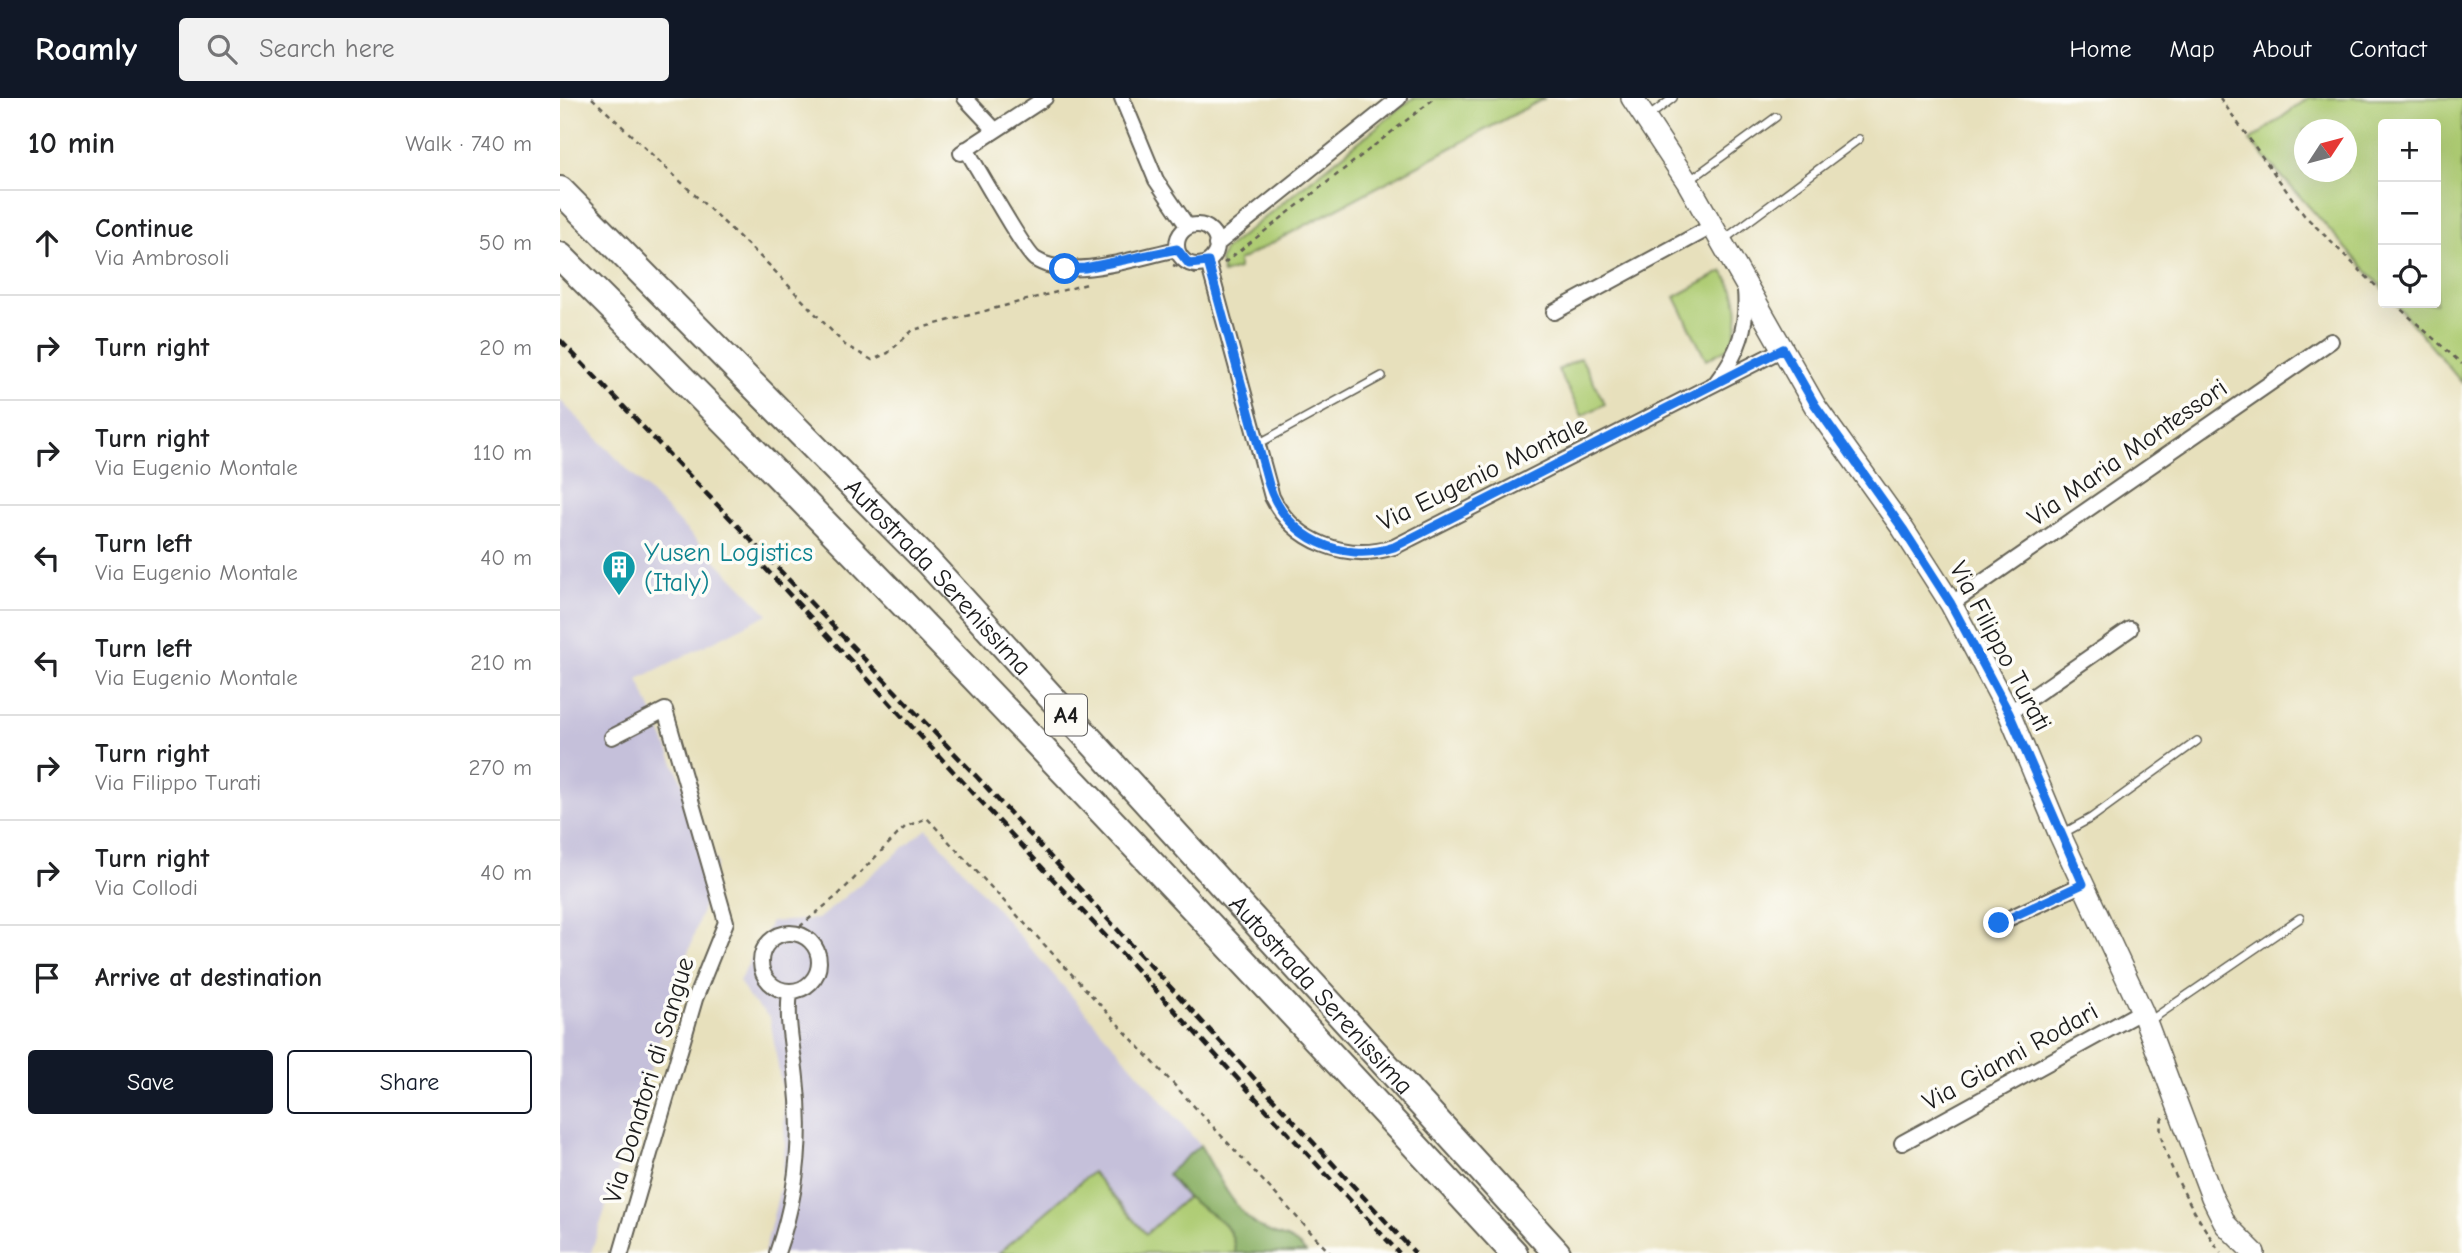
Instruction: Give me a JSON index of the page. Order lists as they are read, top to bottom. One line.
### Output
{"streets":{"highway":["Autostrada Serenissima","A4"],"street":["Via Maria Montessori","Via Eugenio Montale","Via Filippo Turati","Via Gianni Rodari","Via Donatori di Sangue"]},"crossings":[["Via Maria Montessori","Via Filippo Turati"],["Via Eugenio Montale","Via Filippo Turati"],["Via Filippo Turati","Via Gianni Rodari"]],"places":{"building":["Yusen Logistics (Italy)"]},"north":"top right","page":{"header":"Roamly","search":"Search here","nav":["Home","Map","About","Contact"],"heading":["10 min","Walk · 740 m"],"map_buttons":["+","−"],"list":[["Continue","Via Ambrosoli","50 m"],["Turn right","20 m"],["Turn right","Via Eugenio Montale","110 m"],["Turn left","Via Eugenio Montale","40 m"],["Turn left","Via Eugenio Montale","210 m"],["Turn right","Via Filippo Turati","270 m"],["Turn right","Via Collodi","40 m"],"Arrive at destination"],"buttons":["Save","Share"]}}
